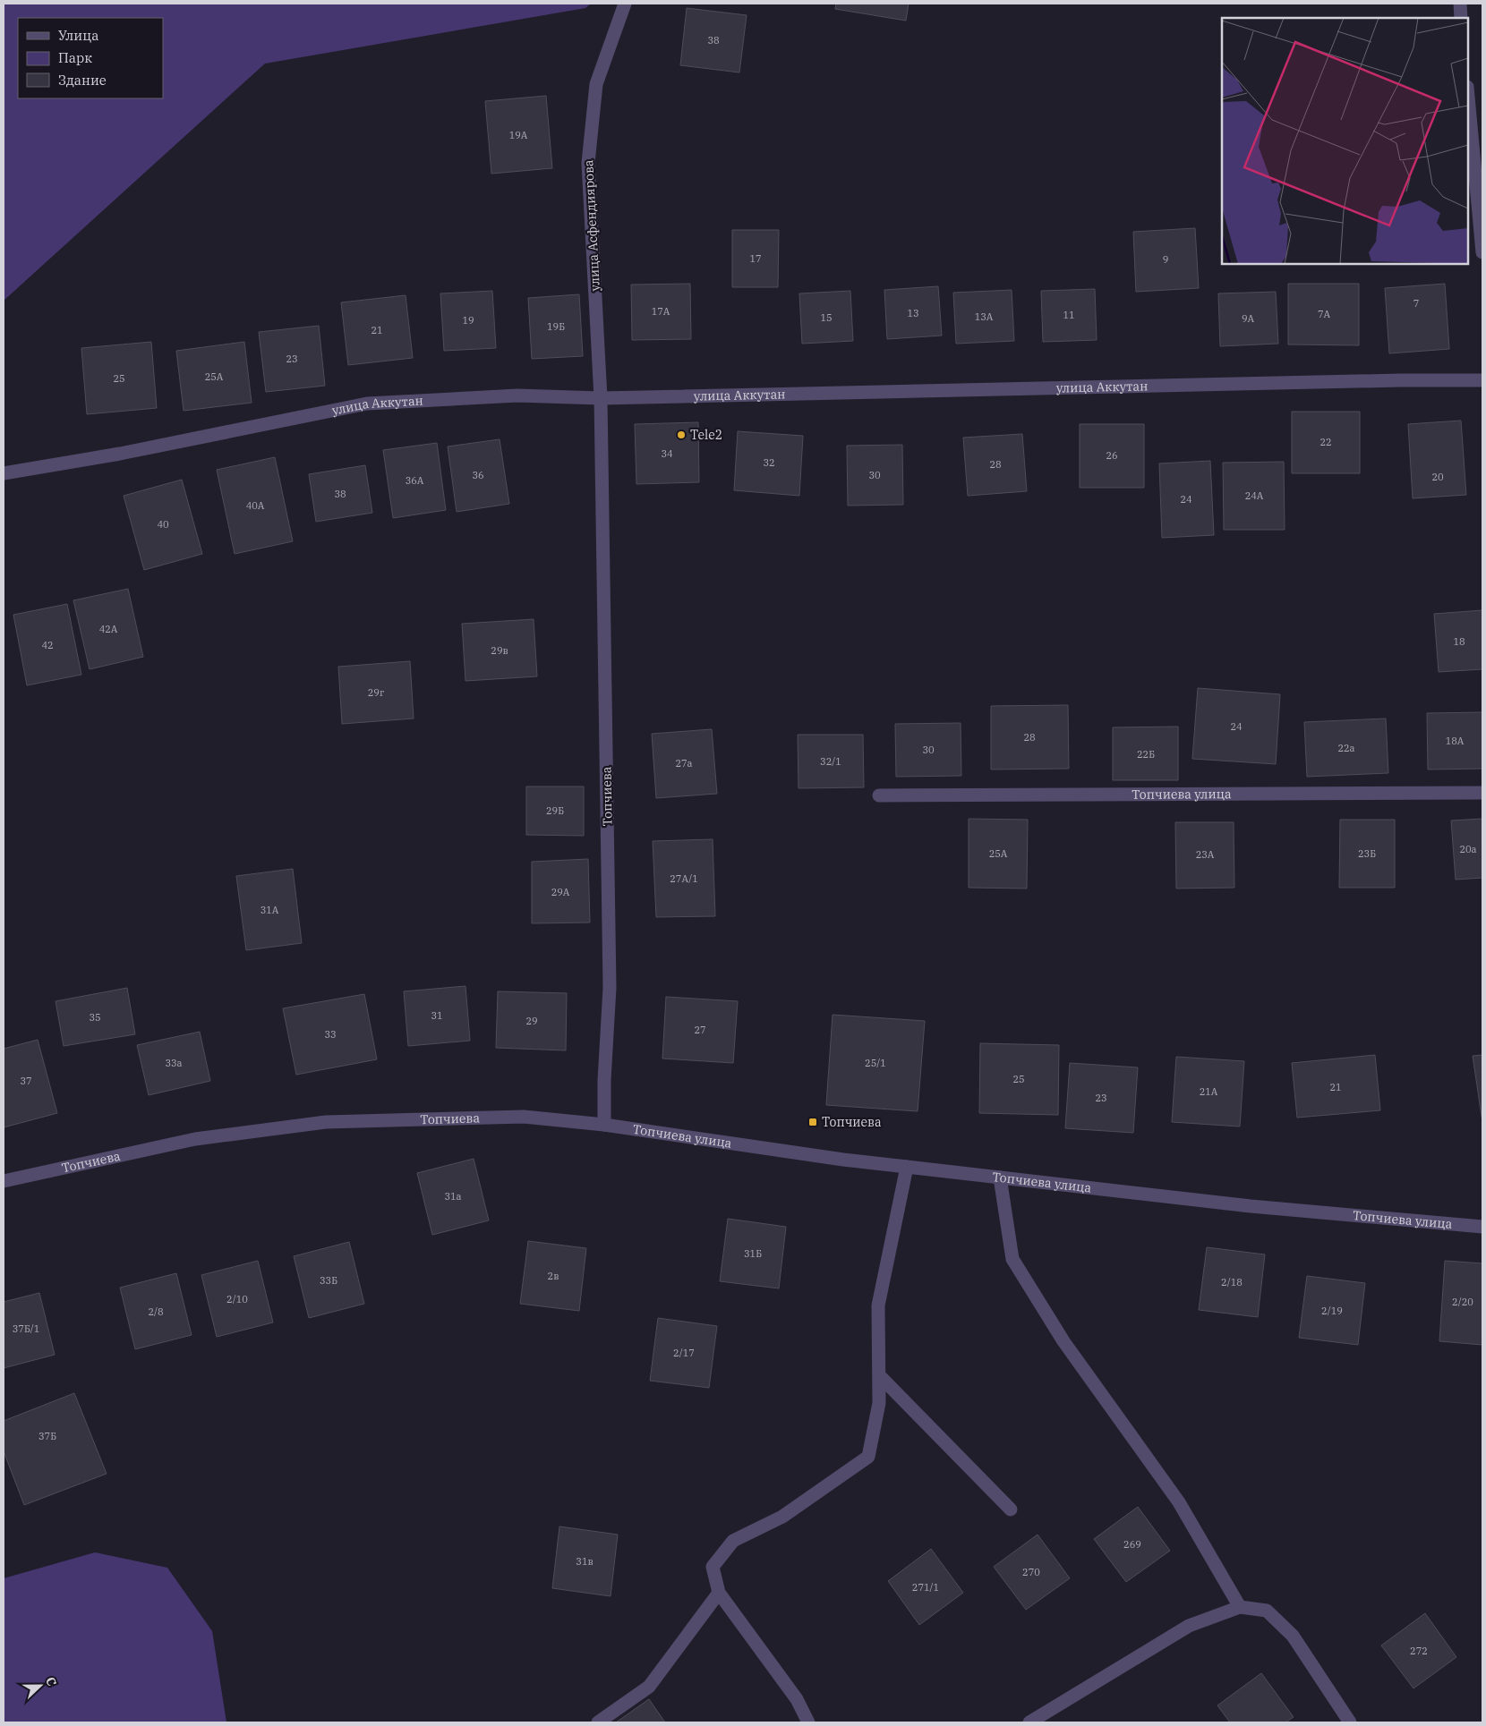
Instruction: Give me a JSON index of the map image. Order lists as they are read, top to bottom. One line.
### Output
{"streets":{"street":["улица Асфендиярова","улица Аккутан","Топчиева улица","Топчиева"]},"crossings":[["улица Асфендиярова","улица Аккутан"],["улица Асфендиярова","Топчиева"],["улица Аккутан","Топчиева"],["Топчиева улица","Топчиева"]],"places":{"other":["Tele2"],"transit":["Топчиева"]},"house_numbers":["38","19А","17","9","7","17А","13","7А","11","13А","15","9А","19","19Б","21","23","25А","25","22","34","26","32","28","36","30","20","36А","38","24А","24","40А","40","42А","18","42","29в","29г","24","28","18А","22а","30","22Б","32/1","27а","29Б","20а","25А","23Б","23А","27А/1","29А","31А","31","35","29","27","33","33а","25/1","25","37","21","21А","23","31а","31Б","2в","33Б","2/18","2/10","2/20","2/19","2/8","37Б/1","2/17","37Б","269","31в","270","271/1","272"],"legend":["Улица","Парк","Здание"],"north":"right"}
